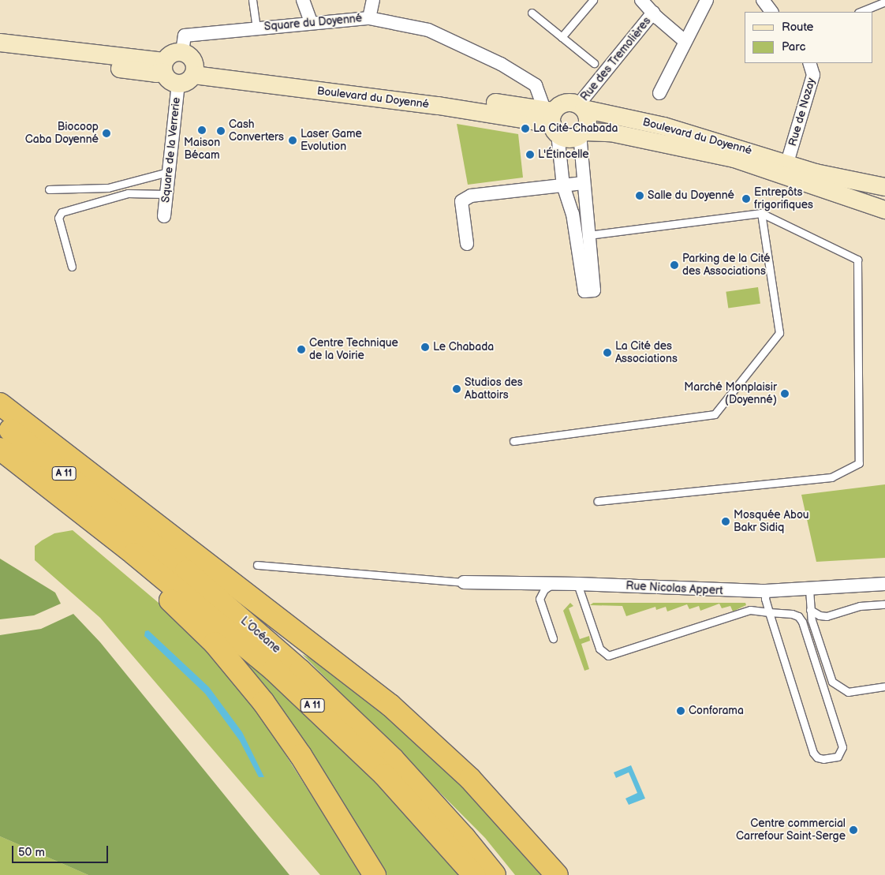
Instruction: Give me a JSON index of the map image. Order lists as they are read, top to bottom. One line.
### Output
{"streets":{"highway":["A 11","L’Océane"],"main road":["Boulevard du Doyenné"],"street":["Square du Doyenné","Rue des Tremolières","Rue de Nozay","Square de la Verrerie","Rue Nicolas Appert"]},"crossings":[["Square du Doyenné","Rue des Tremolières"],["Square du Doyenné","Boulevard du Doyenné"],["Square du Doyenné","Square de la Verrerie"],["Rue des Tremolières","Boulevard du Doyenné"],["Boulevard du Doyenné","Rue de Nozay"],["Boulevard du Doyenné","Square de la Verrerie"]],"places":["La Cité-Chabada","Maison Bécam","Cash Converters","Biocoop Caba Doyenné","Laser Game Evolution","L'Étincelle","Salle du Doyenné","Entrepôts frigorifiques","Parking de la Cité des Associations","Le Chabada","Centre Technique de la Voirie","La Cité des Associations","Studios des Abattoirs","Marché Monplaisir (Doyenné)","Mosquée Abou Bakr Sidiq","Conforama","Centre commercial Carrefour Saint-Serge"],"legend":["Route","Parc"],"scale_bar":"50 m"}
